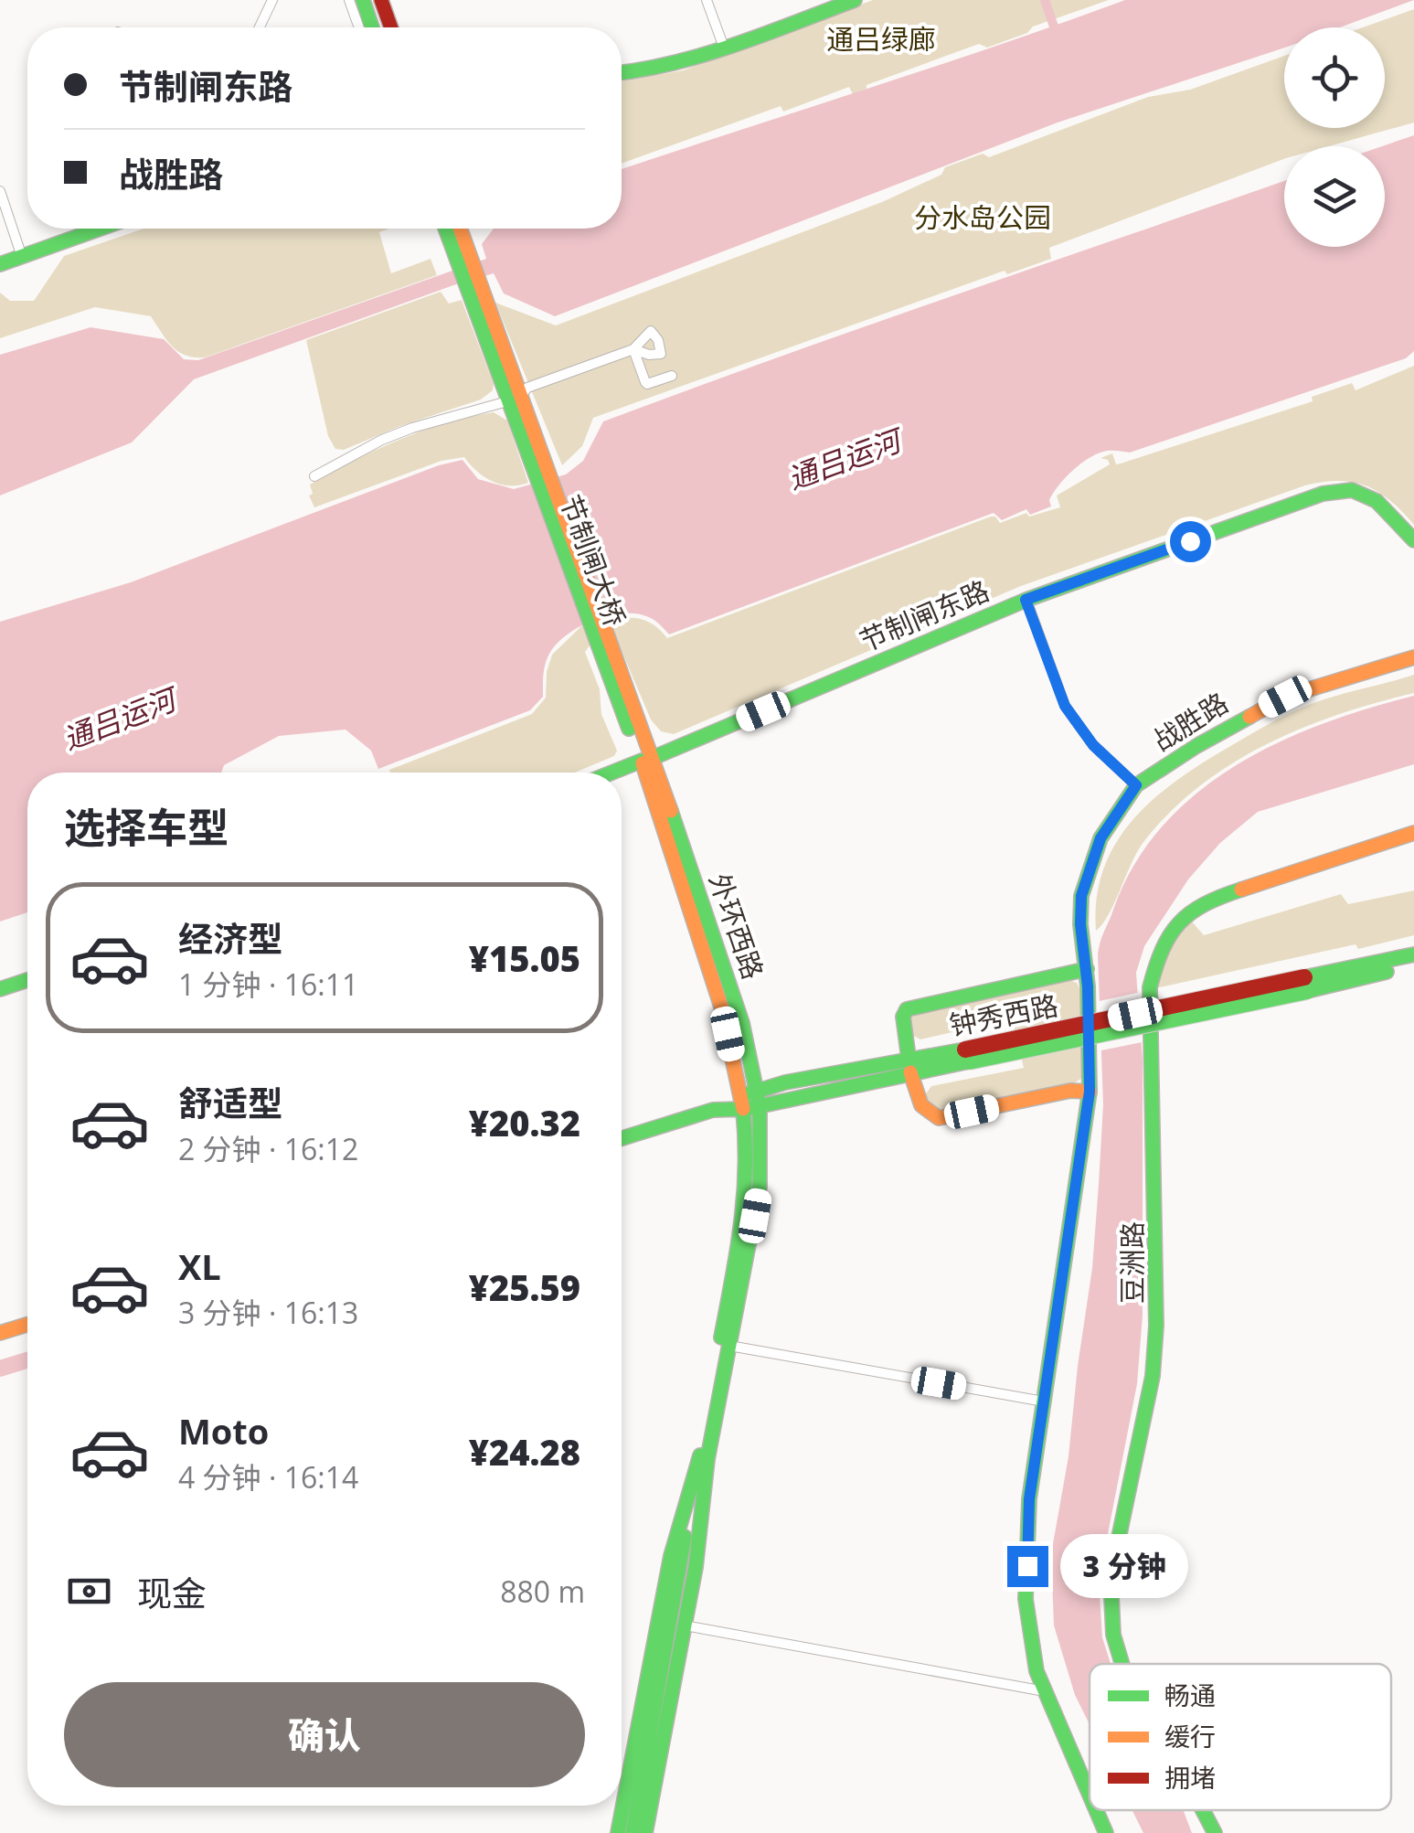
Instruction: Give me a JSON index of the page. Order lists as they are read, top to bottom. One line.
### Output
{"streets":{"main road":["节制闸大桥","节制闸东路","战胜路","外环西路","钟秀西路","豆洲路"]},"crossings":[["节制闸大桥","外环西路"],["节制闸东路","外环西路"],["外环西路","钟秀西路"]],"water":["通吕运河"],"parks":["通吕绿廊","分水岛公园"],"legend":["畅通","缓行","拥堵"],"page":{"banner":["节制闸东路","战胜路"],"heading":"选择车型","list":[{"name":"经济型","note":"1 分钟 · 16:11","value":"¥15.05"},{"name":"舒适型","note":"2 分钟 · 16:12","value":"¥20.32"},{"name":"XL","note":"3 分钟 · 16:13","value":"¥25.59"},{"name":"Moto","note":"4 分钟 · 16:14","value":"¥24.28"}],"bubble":"3 分钟","pay":["现金","880 m"],"buttons":"确认"}}
